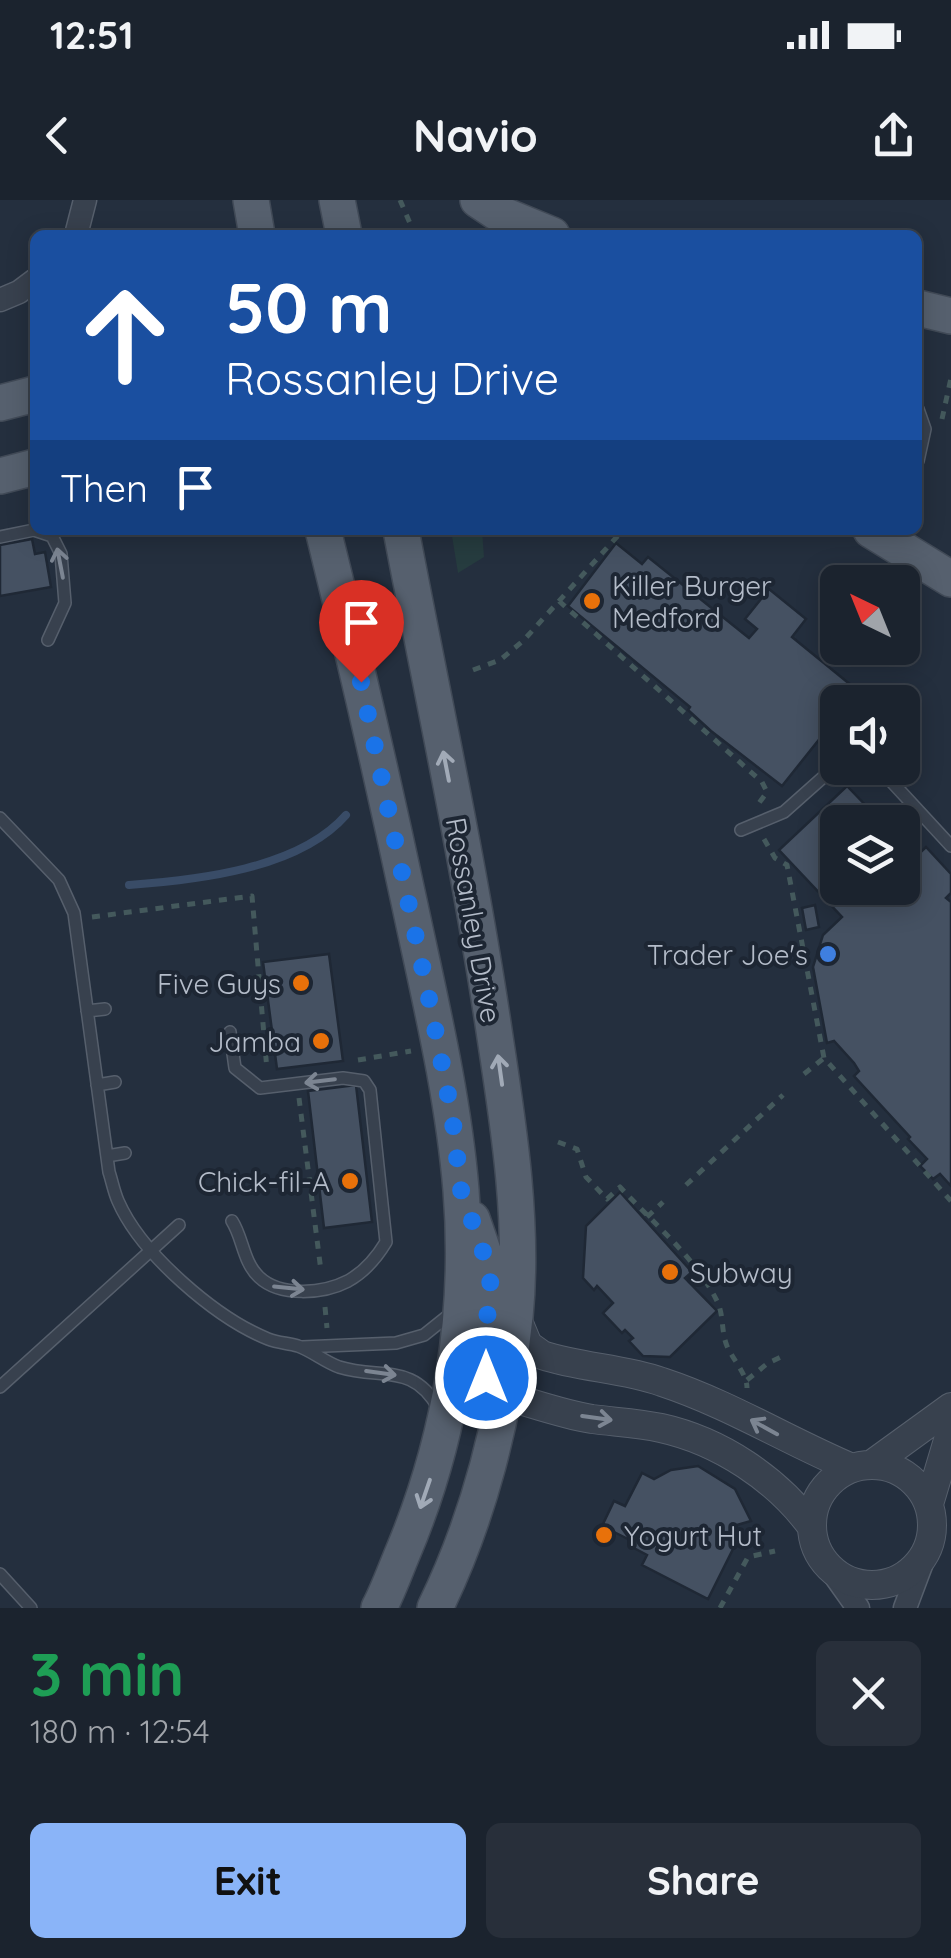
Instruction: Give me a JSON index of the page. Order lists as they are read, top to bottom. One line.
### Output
{"streets":{"main road":["Rossanley Drive"]},"places":["Killer Burger Medford","Trader Joe's","Five Guys","Jamba","Chick-fil-A","Subway","Yogurt Hut"],"north":"top left","page":{"status":"12:51","header":"Navio","turn":["50 m","Rossanley Drive"],"then":"Then","heading":["3 min","180 m · 12:54"],"buttons":["Exit","Share"]}}
